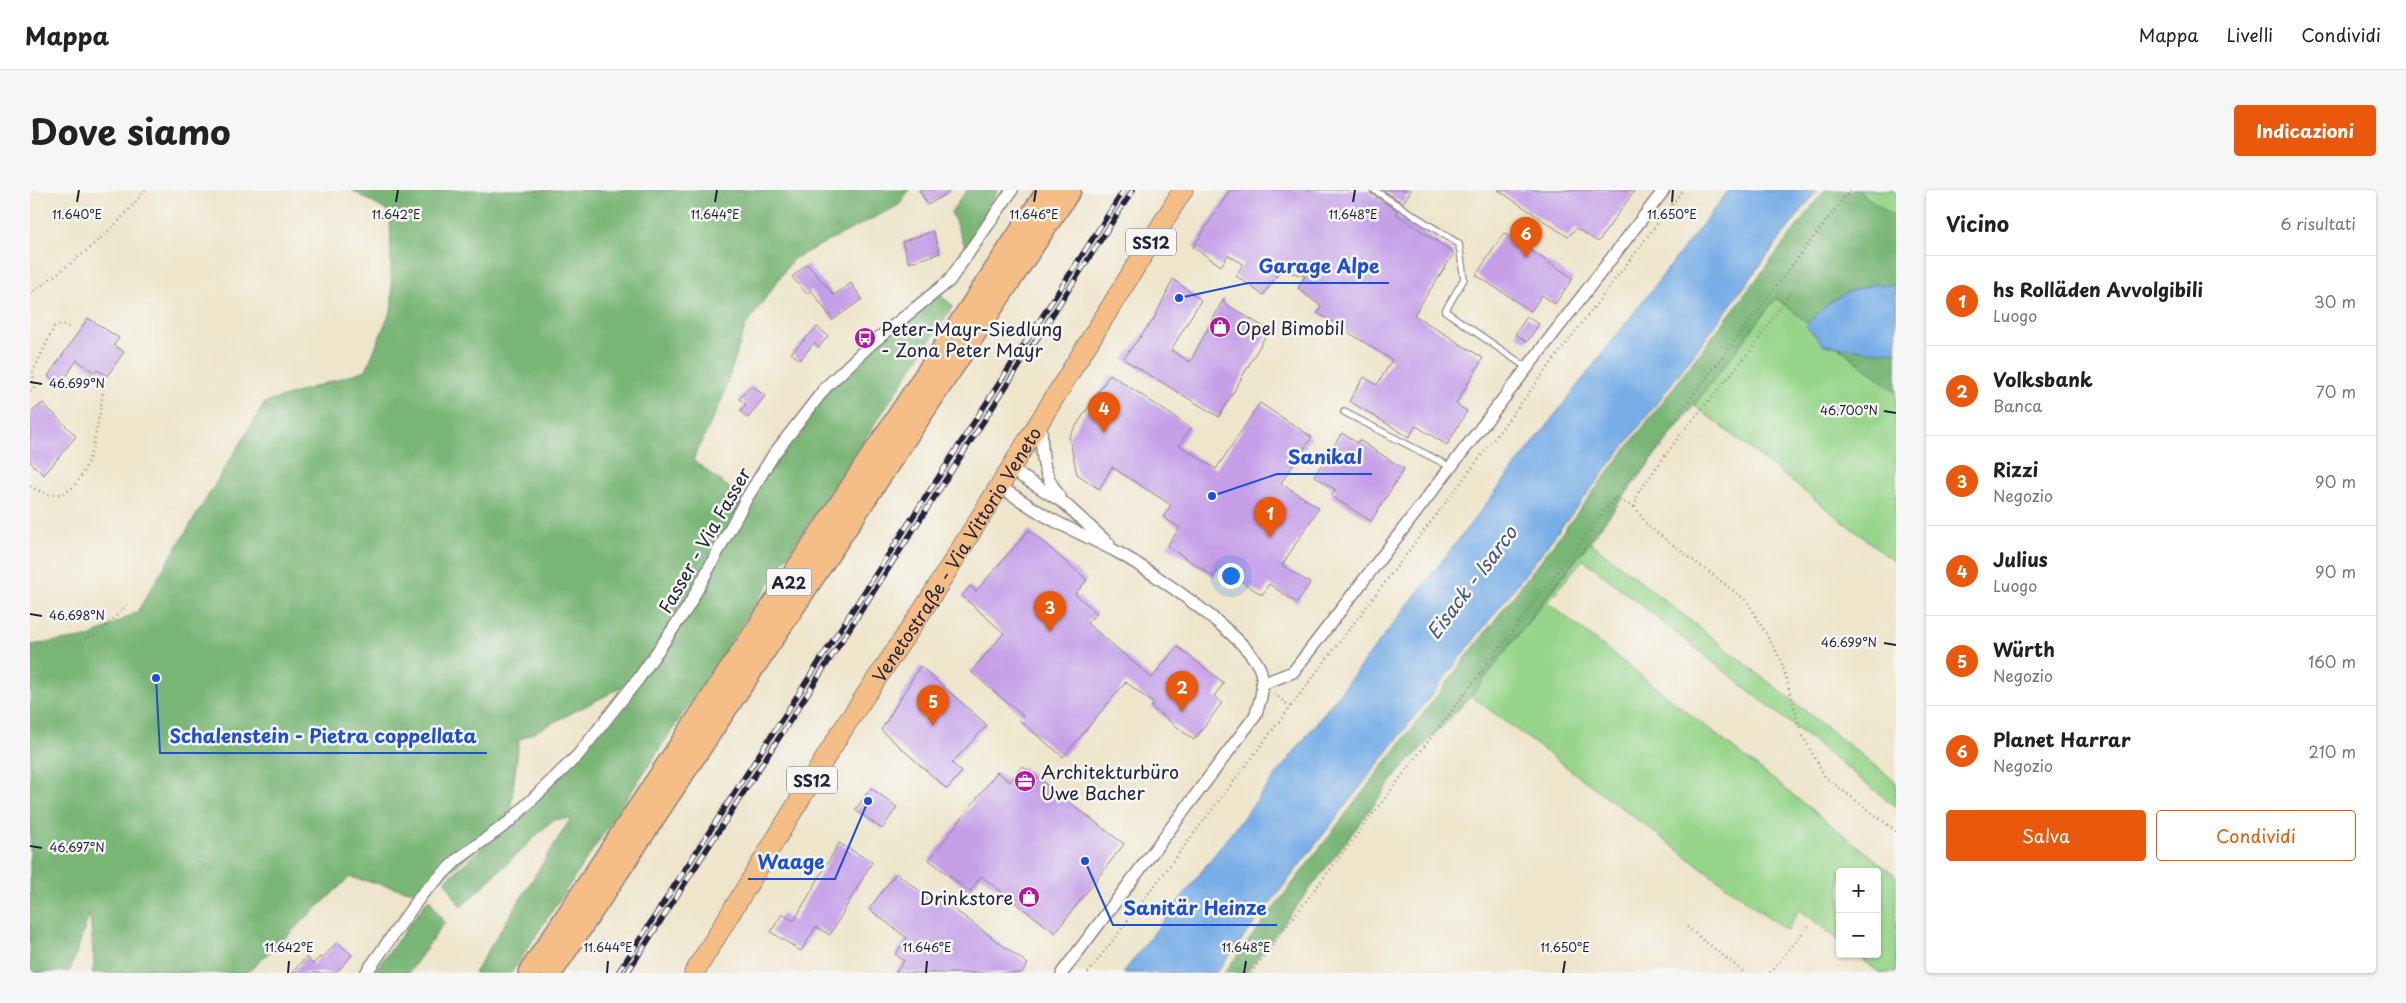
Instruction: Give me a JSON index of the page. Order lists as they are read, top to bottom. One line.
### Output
{"streets":{"highway":["A22"],"main road":["SS12","Venetostraße - Via Vittorio Veneto"],"street":["Fasser - Via Fasser"]},"water":["Eisack - Isarco"],"places":{"other":["Garage Alpe","Sanikal","Schalenstein - Pietra coppellata","Waage","Sanitär Heinze"],"shop":["Opel Bimobil","Drinkstore"],"bus stop":["Peter-Mayr-Siedlung - Zona Peter Mayr"],"office":["Architekturbüro Uwe Bacher"]},"page":{"header":"Mappa","nav":["Mappa","Livelli","Condividi"],"title":"Dove siamo","buttons":["Indicazioni",["Salva","Condividi"]],"heading":["Vicino","6 risultati"],"pins":["6","4","1","3","2","5"],"list":[{"mark":"1","name":"hs Rolläden Avvolgibili","note":"Luogo","value":"30 m"},{"mark":"2","name":"Volksbank","note":"Banca","value":"70 m"},{"mark":"3","name":"Rizzi","note":"Negozio","value":"90 m"},{"mark":"4","name":"Julius","note":"Luogo","value":"90 m"},{"mark":"5","name":"Würth","note":"Negozio","value":"160 m"},{"mark":"6","name":"Planet Harrar","note":"Negozio","value":"210 m"}],"map_buttons":["+","−"]},"coordinates":["11.640°E","11.642°E","11.644°E","11.646°E","11.648°E","11.650°E","46.699°N","46.700°N","46.698°N","46.697°N"]}
